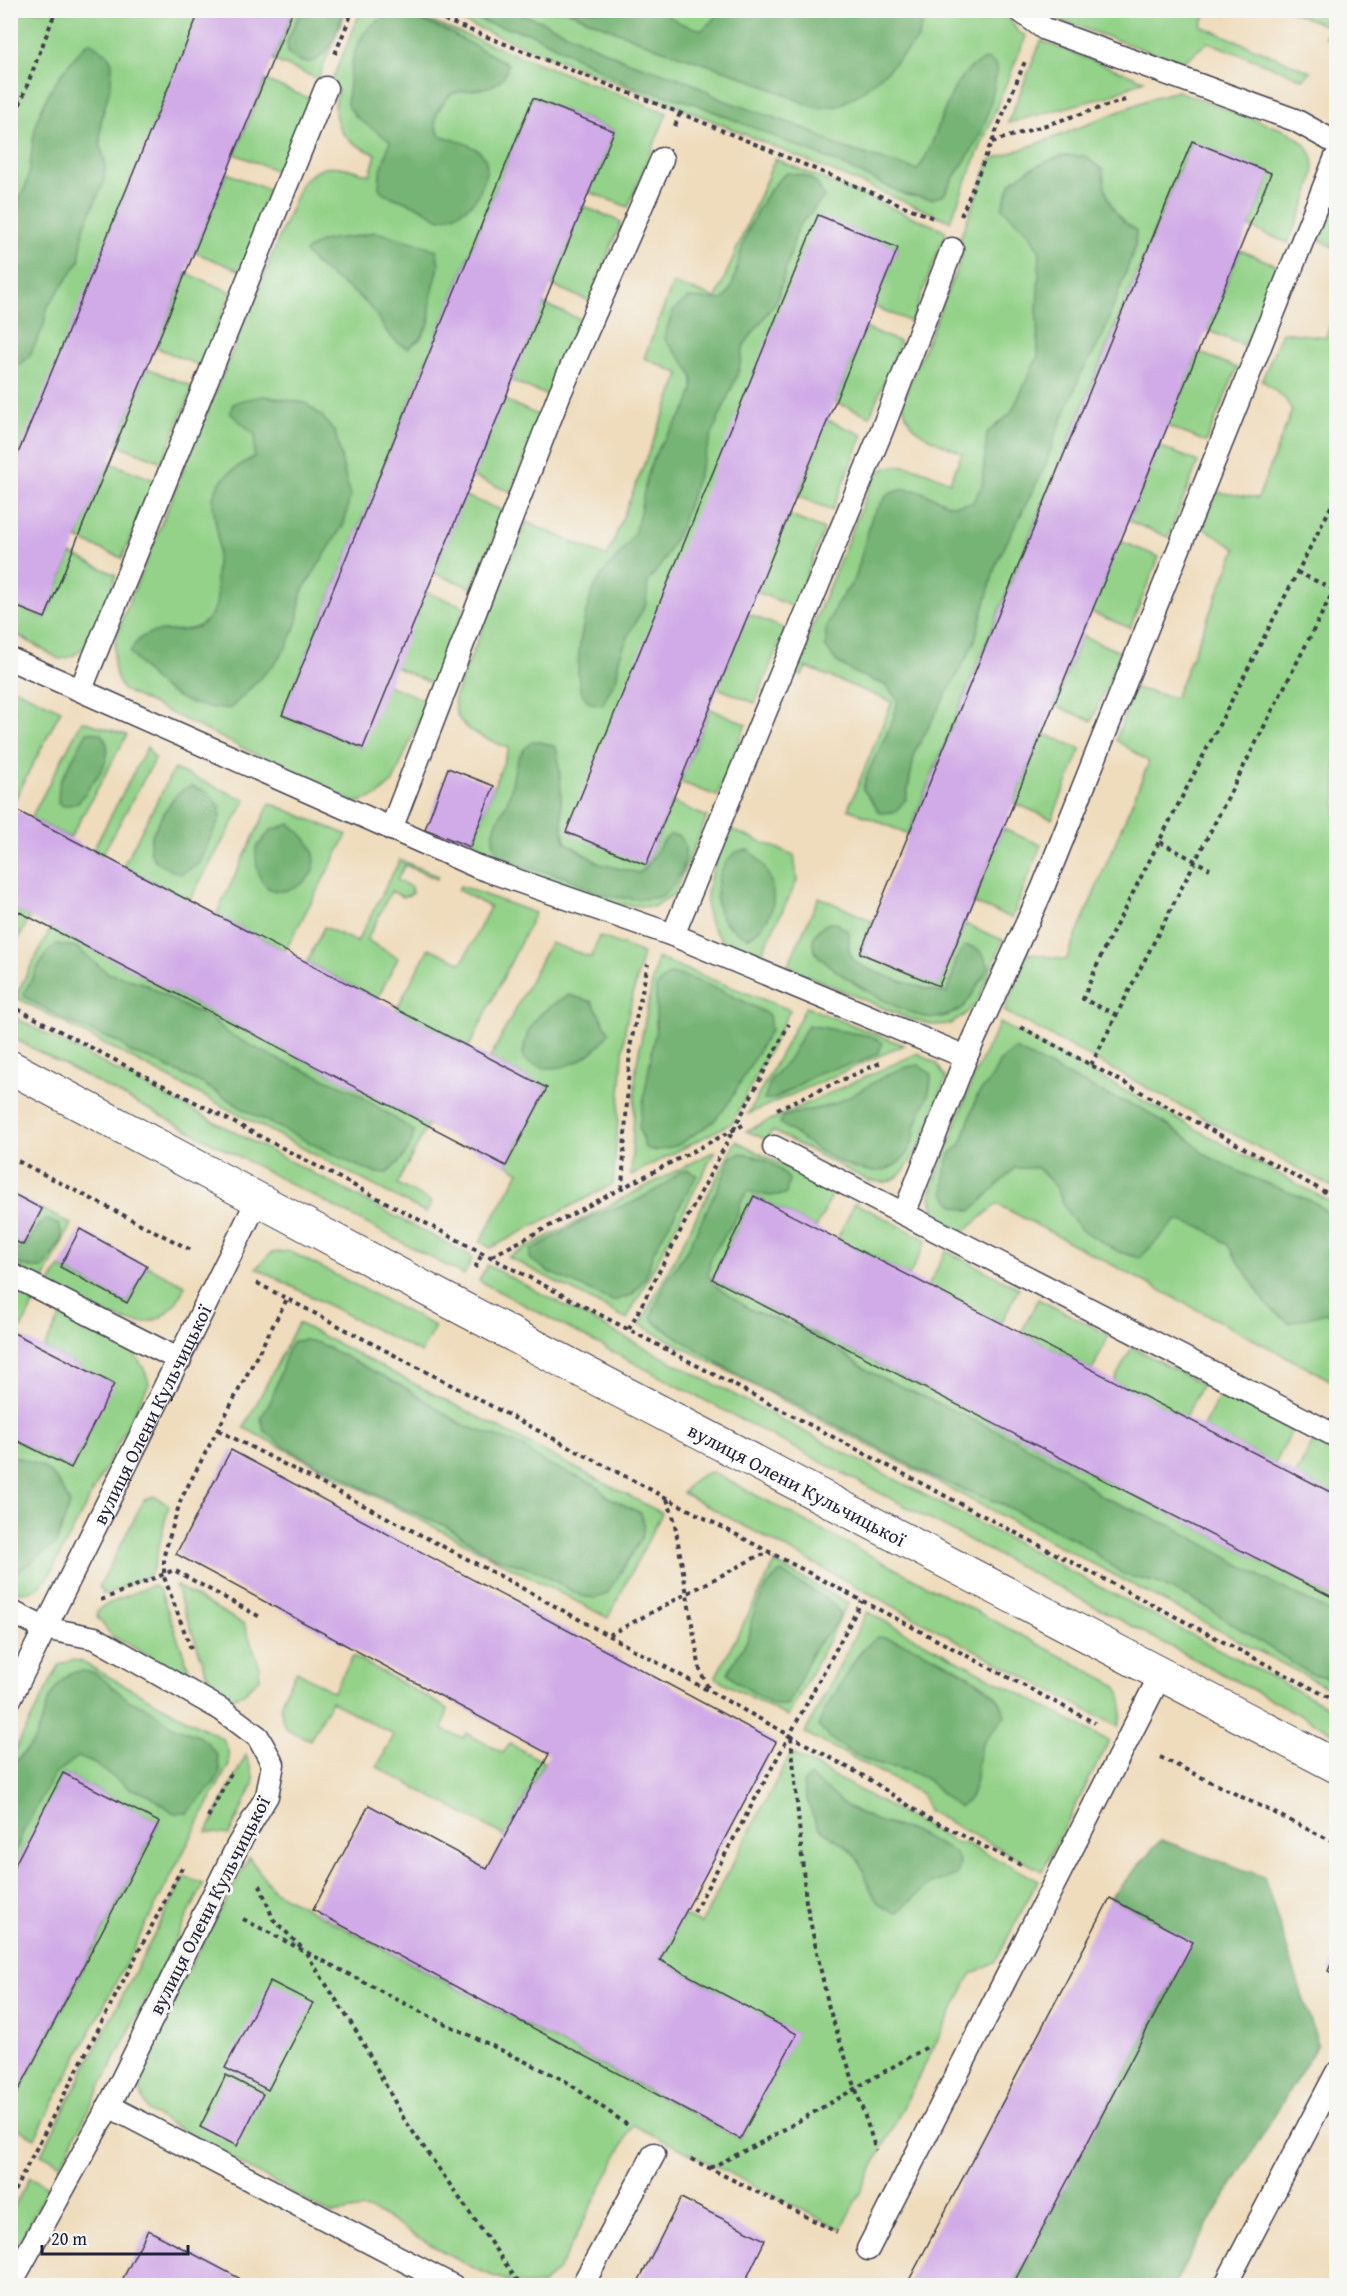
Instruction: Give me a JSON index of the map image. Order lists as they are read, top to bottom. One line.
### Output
{"streets":{"street":["вулиця Олени Кульчицької"]},"scale_bar":"20 m"}
